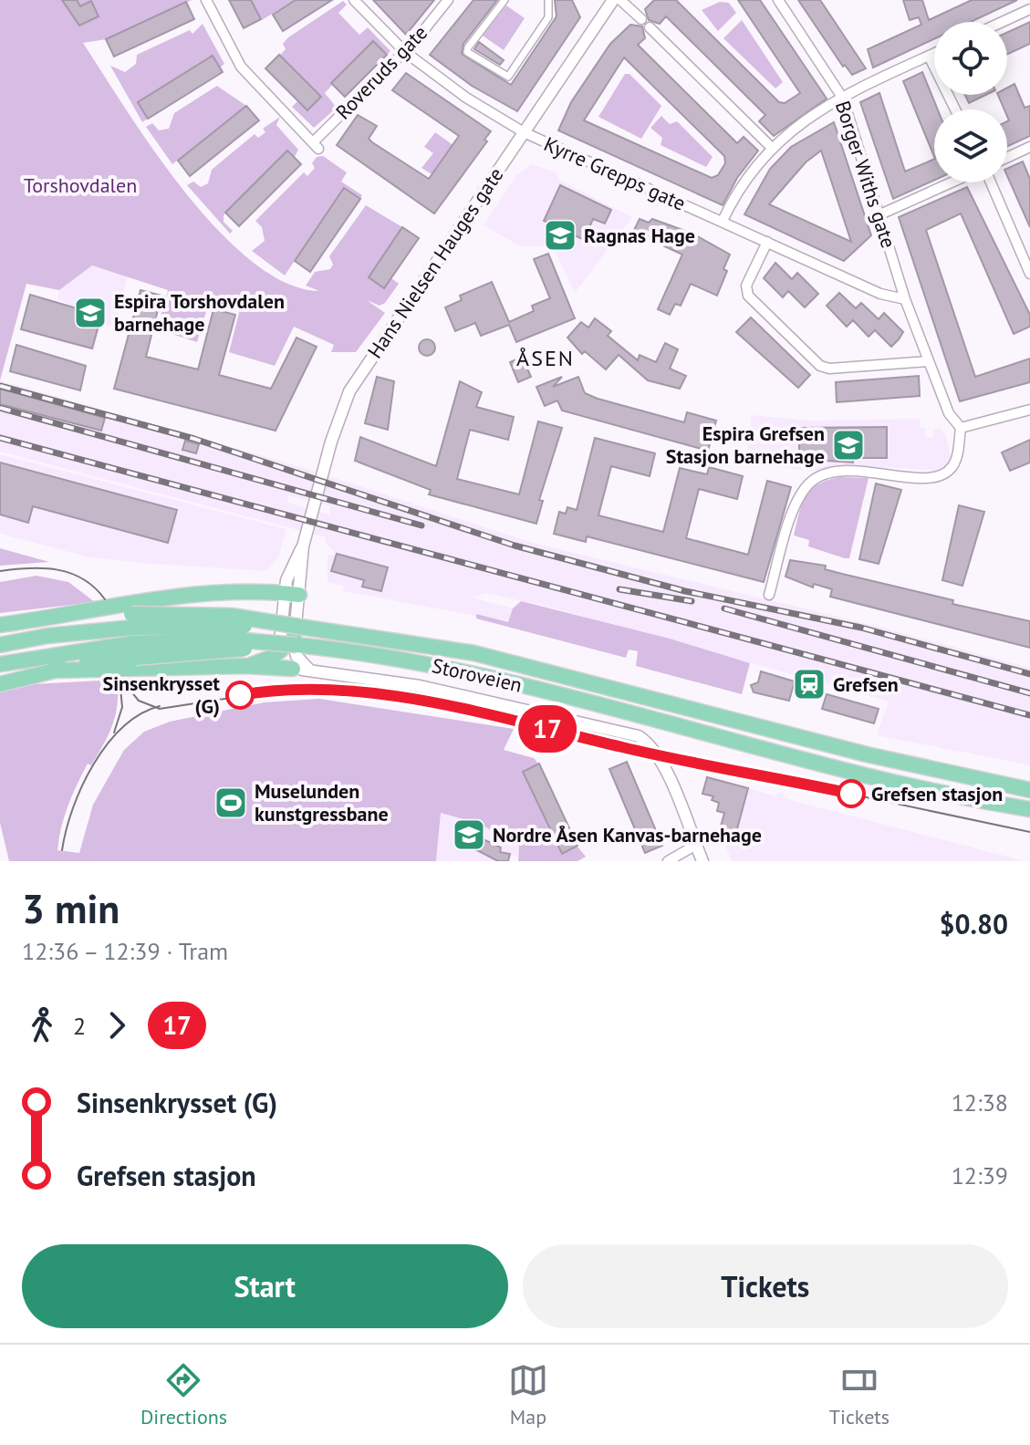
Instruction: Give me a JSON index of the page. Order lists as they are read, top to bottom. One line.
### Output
{"streets":{"highway":["Storoveien"],"street":["Roveruds gate","Kyrre Grepps gate","Borger Withs gate","Hans Nielsen Hauges gate"]},"crossings":[["Roveruds gate","Kyrre Grepps gate"],["Kyrre Grepps gate","Borger Withs gate"],["Kyrre Grepps gate","Hans Nielsen Hauges gate"],["Hans Nielsen Hauges gate","Storoveien"]],"districts":["ÅSEN"],"parks":["Torshovdalen"],"places":{"school or university":["Ragnas Hage","Espira Torshovdalen barnehage","Espira Grefsen Stasjon barnehage","Nordre Åsen Kanvas-barnehage"],"station":["Grefsen"],"other":["Sinsenkrysset (G)","Grefsen stasjon"],"sports":["Muselunden kunstgressbane"]},"lines":["tram line 17"],"page":{"on_map":"17","heading":["3 min","12:36 – 12:39 · Tram","$0.80"],"legs":["2","17"],"list":[{"name":"Sinsenkrysset (G)","value":"12:38"},{"name":"Grefsen stasjon","value":"12:39"}],"buttons":["Start","Tickets"],"tabs":["Directions","Map","Tickets"]}}
